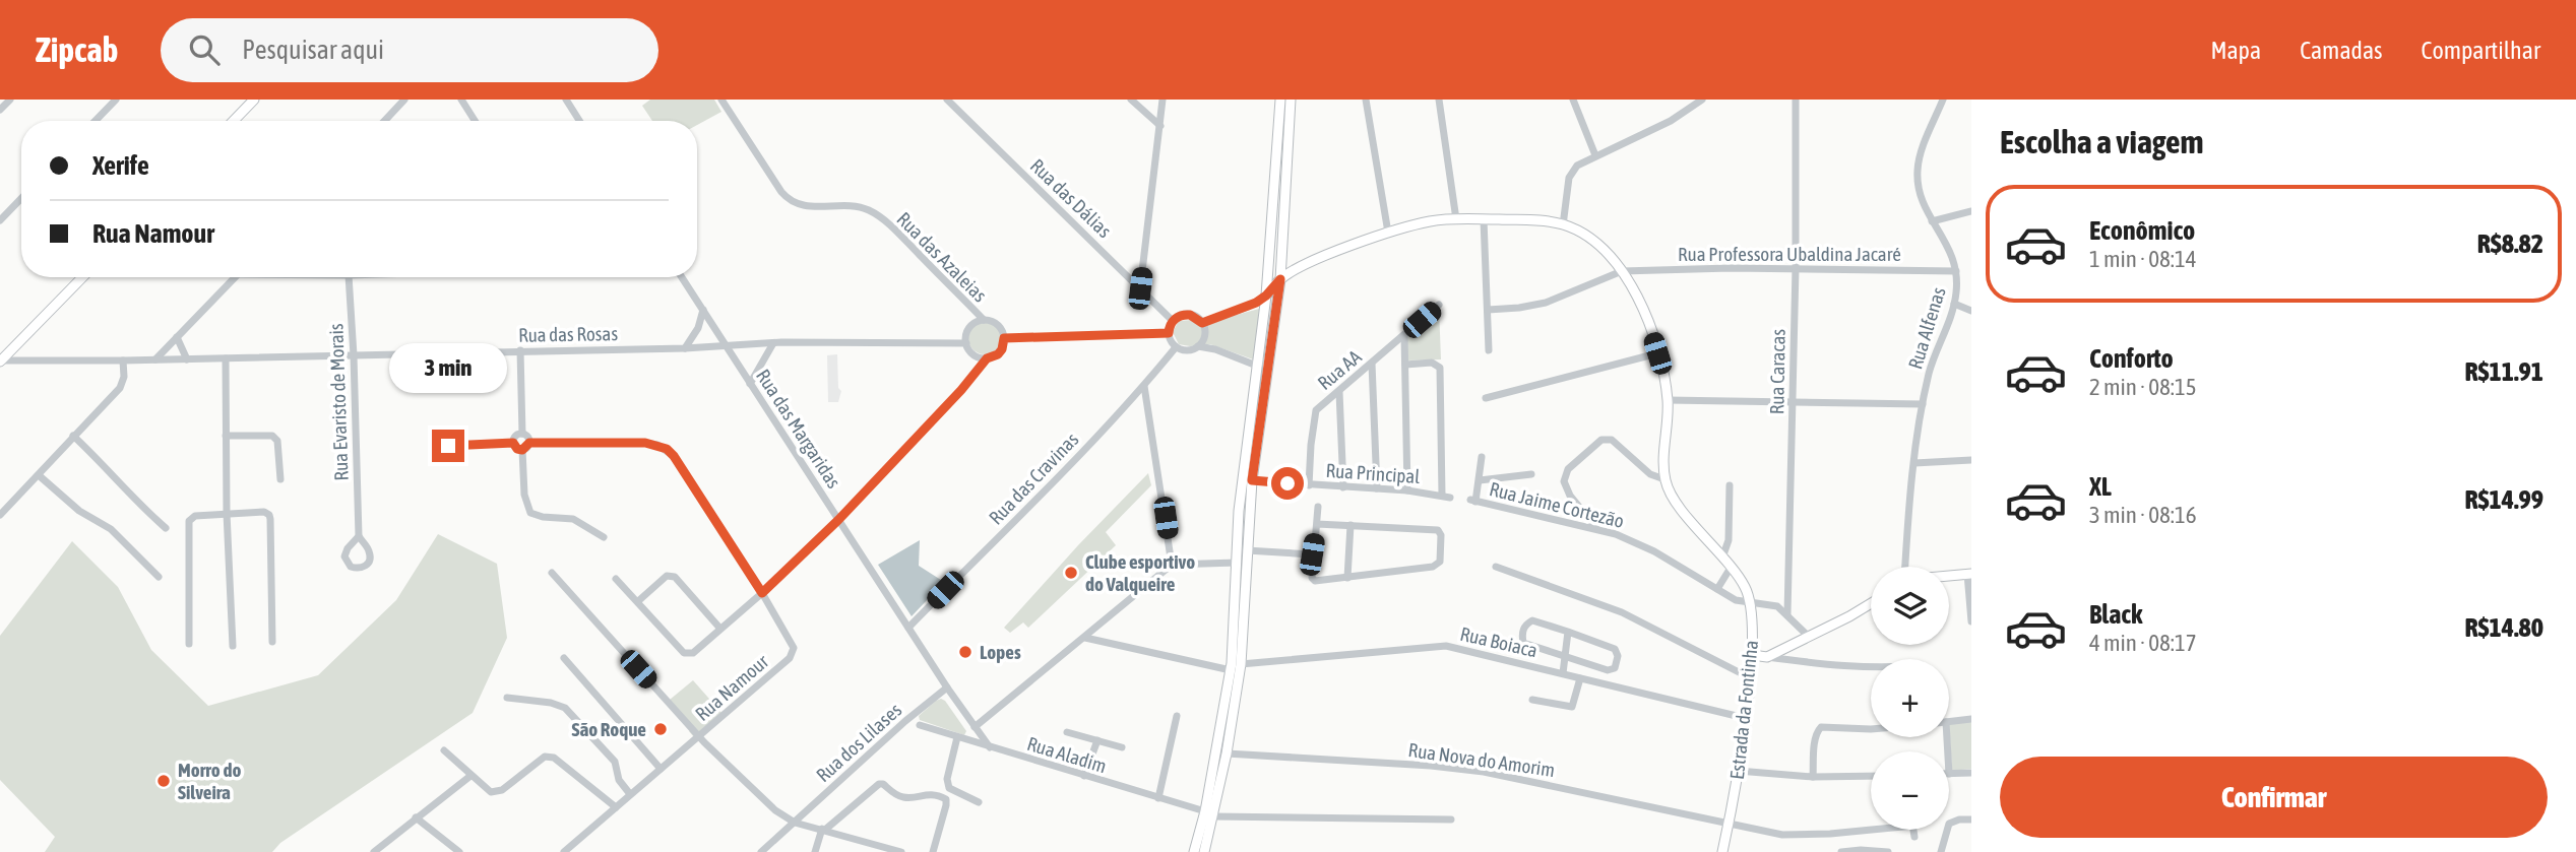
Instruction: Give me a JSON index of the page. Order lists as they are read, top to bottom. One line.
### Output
{"streets":{"main road":["Estrada da Fontinha"],"street":["Rua das Dálias","Rua Professora Ubaldina Jacaré","Rua das Azaleias","Rua Alfenas","Rua das Rosas","Rua AA","Rua Caracas","Rua Evaristo de Morais","Rua das Margaridas","Rua Principal","Rua das Cravinas","Rua Jaime Cortezão","Rua Boiaca","Rua Namour","Rua dos Lilases","Rua Aladim","Rua Nova do Amorim"]},"crossings":[["Rua das Dálias","Rua das Cravinas"],["Rua Professora Ubaldina Jacaré","Rua Alfenas"],["Rua Professora Ubaldina Jacaré","Rua Caracas"],["Rua das Azaleias","Rua das Rosas"],["Rua das Rosas","Rua Evaristo de Morais"],["Rua das Rosas","Rua das Margaridas"],["Rua AA","Rua Principal"],["Rua Caracas","Rua Jaime Cortezão"],["Rua das Margaridas","Rua das Cravinas"],["Rua das Margaridas","Rua dos Lilases"],["Rua das Margaridas","Rua Aladim"],["Rua Jaime Cortezão","Estrada da Fontinha"],["Rua Boiaca","Estrada da Fontinha"],["Estrada da Fontinha","Rua Nova do Amorim"]],"places":["Clube esportivo do Valqueire","Lopes","São Roque","Morro do Silveira"],"page":{"header":"Zipcab","search":"Pesquisar aqui","nav":["Mapa","Camadas","Compartilhar"],"heading":"Escolha a viagem","banner":["Xerife","Rua Namour"],"list":[{"name":"Econômico","note":"1 min · 08:14","value":"R$8.82"},{"name":"Conforto","note":"2 min · 08:15","value":"R$11.91"},{"name":"XL","note":"3 min · 08:16","value":"R$14.99"},{"name":"Black","note":"4 min · 08:17","value":"R$14.80"}],"bubble":"3 min","map_buttons":["+","−"],"buttons":"Confirmar"}}
